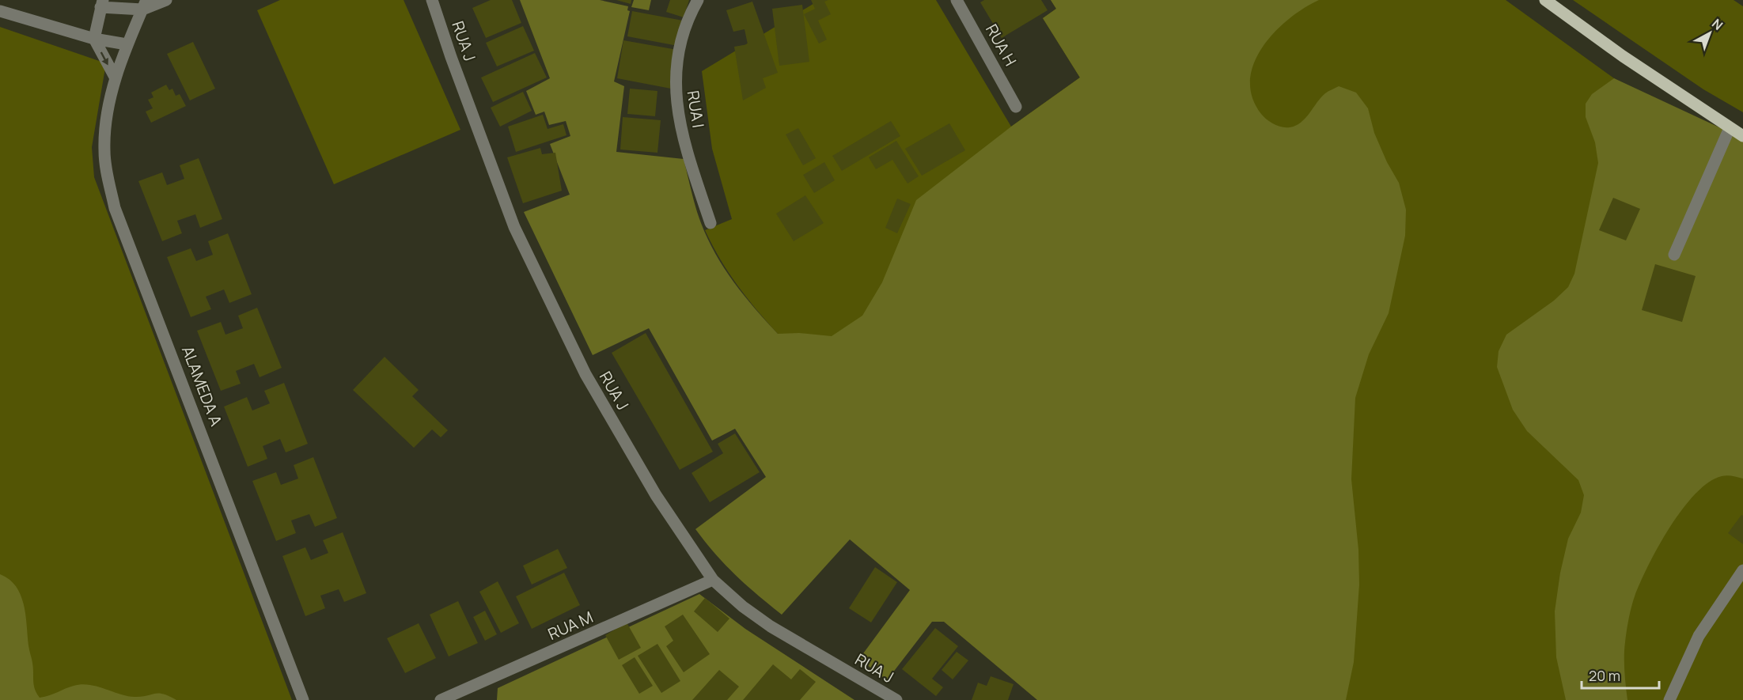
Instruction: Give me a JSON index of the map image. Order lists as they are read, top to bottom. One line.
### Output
{"streets":{"street":["RUA J","RUA H","RUA I","ALAMEDA A","RUA M"]},"crossings":[["RUA J","RUA M"]],"scale_bar":"20 m","north":"top right"}
